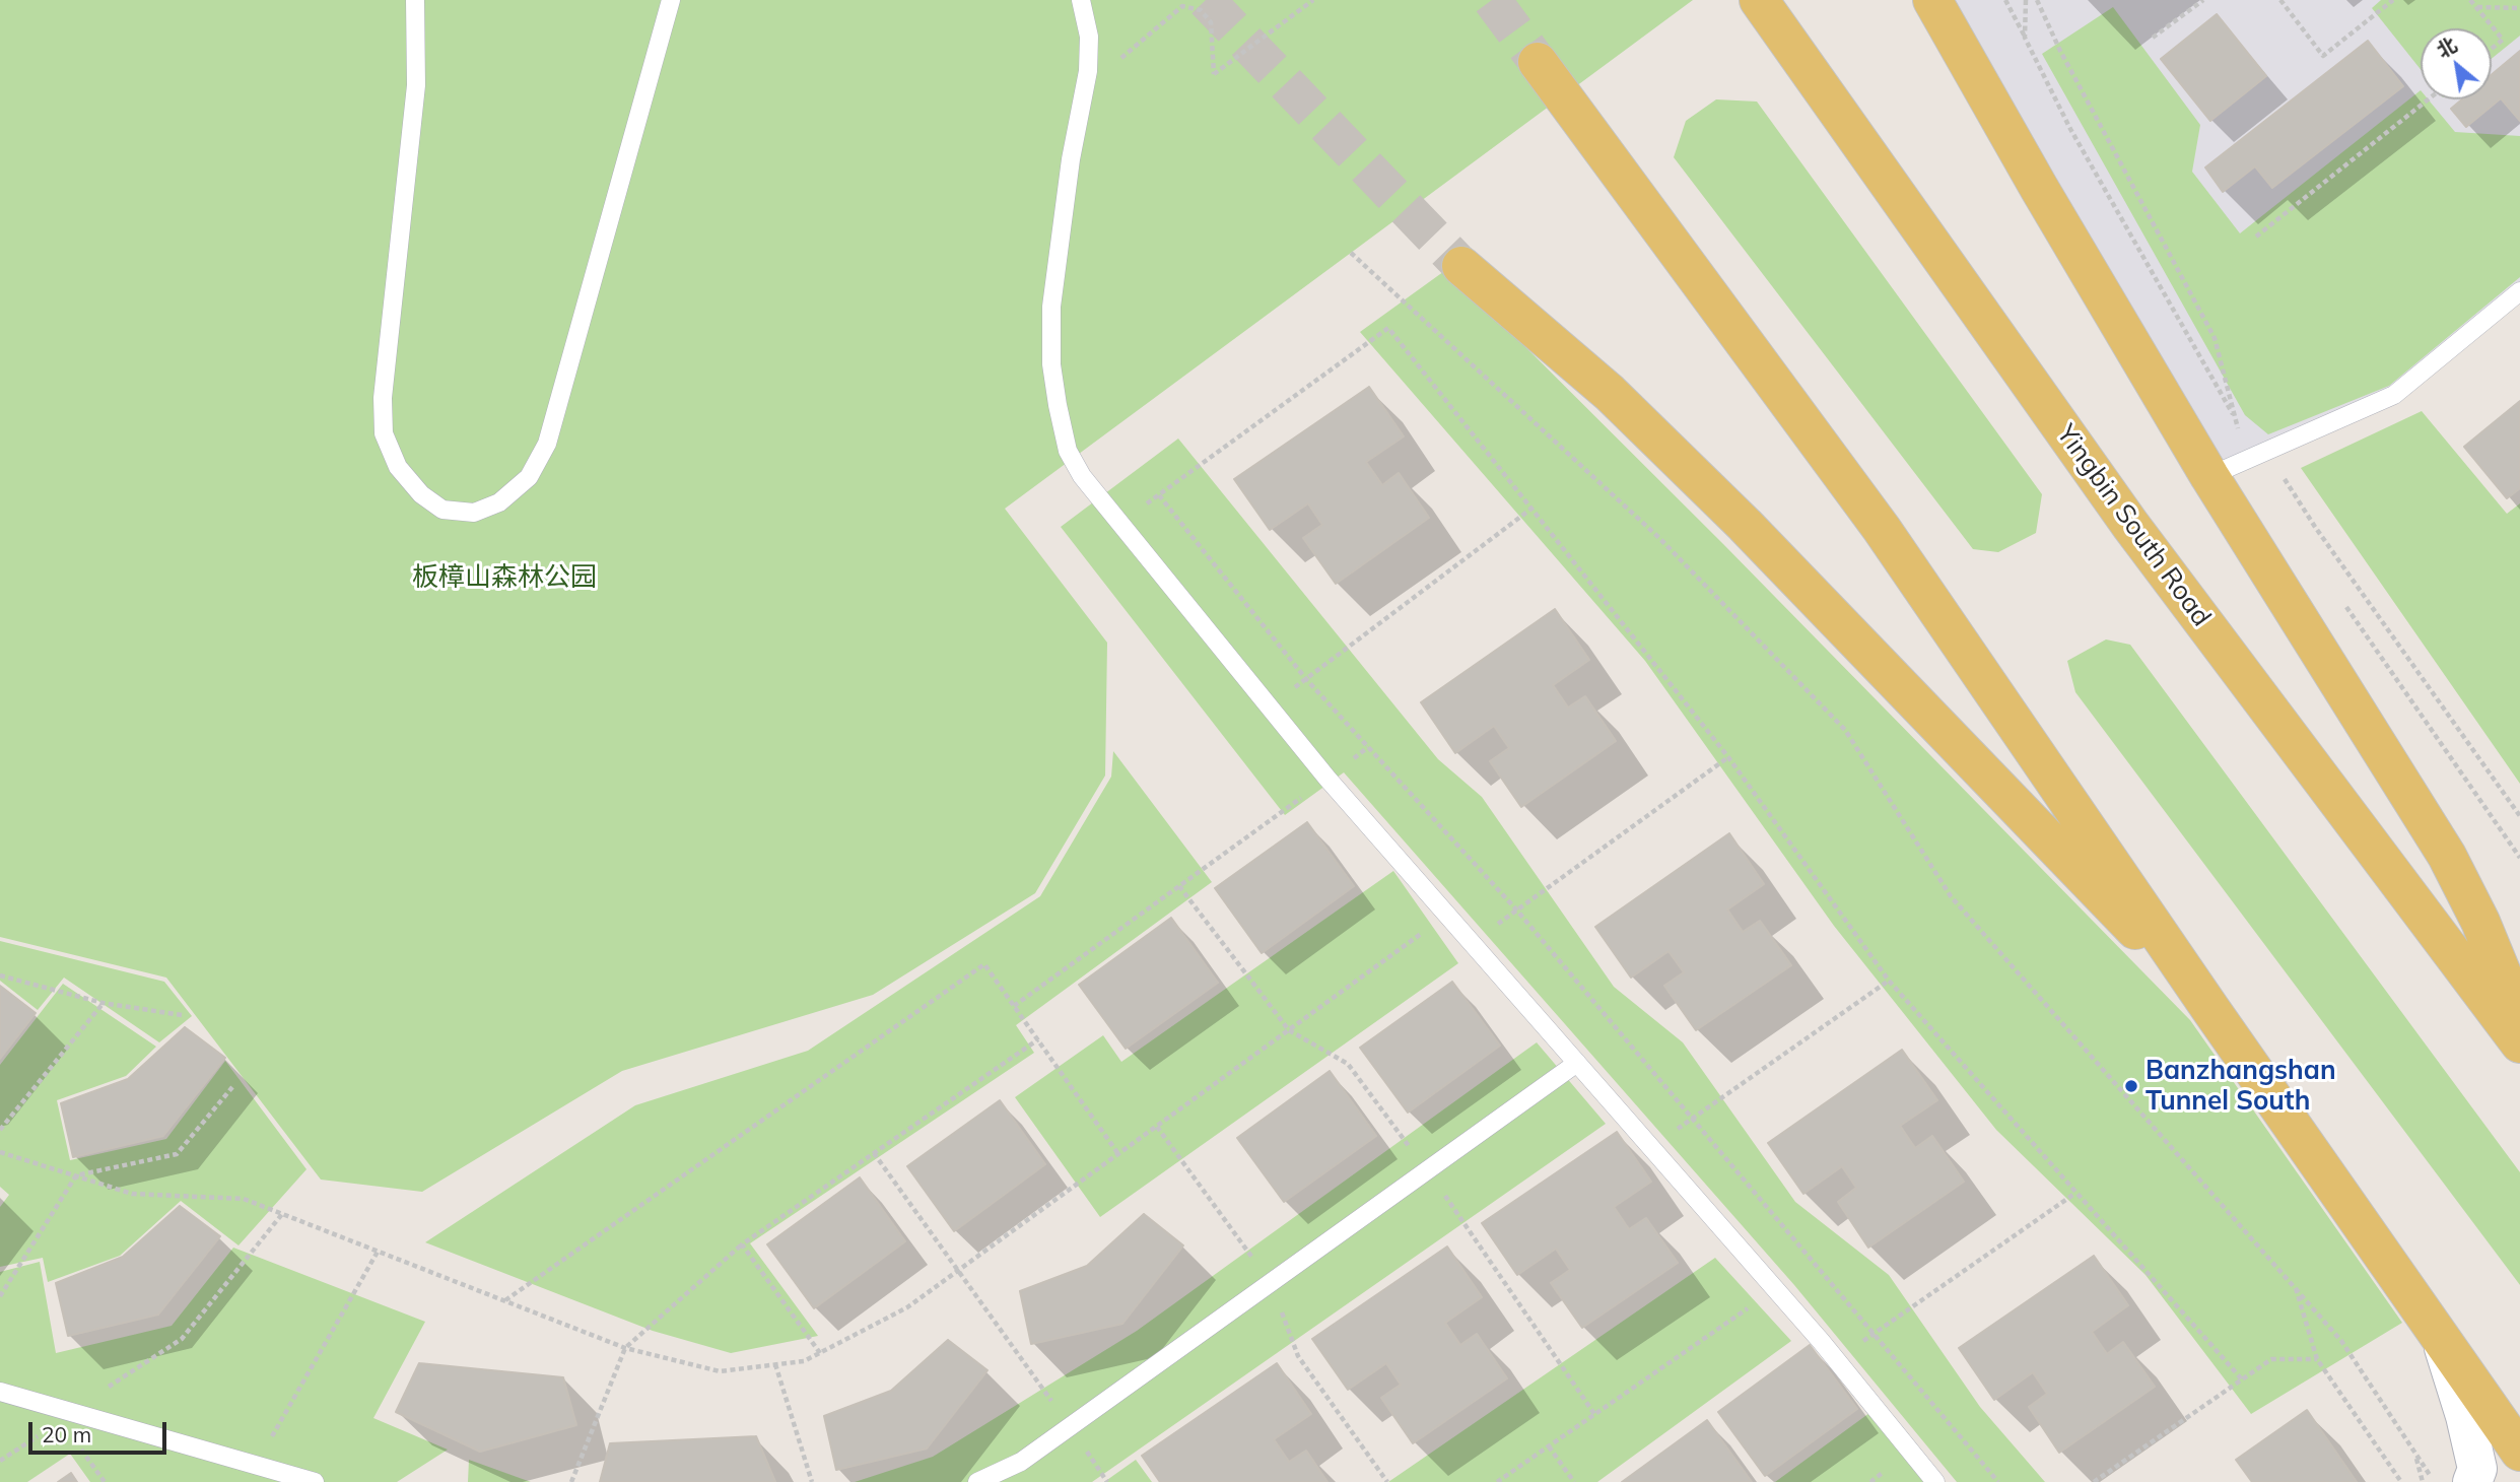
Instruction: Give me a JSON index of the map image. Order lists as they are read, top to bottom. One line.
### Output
{"streets":{"main road":["Yingbin South Road"]},"parks":["板樟山森林公园"],"places":["Banzhangshan Tunnel South"],"scale_bar":"20 m","north":"top left"}
